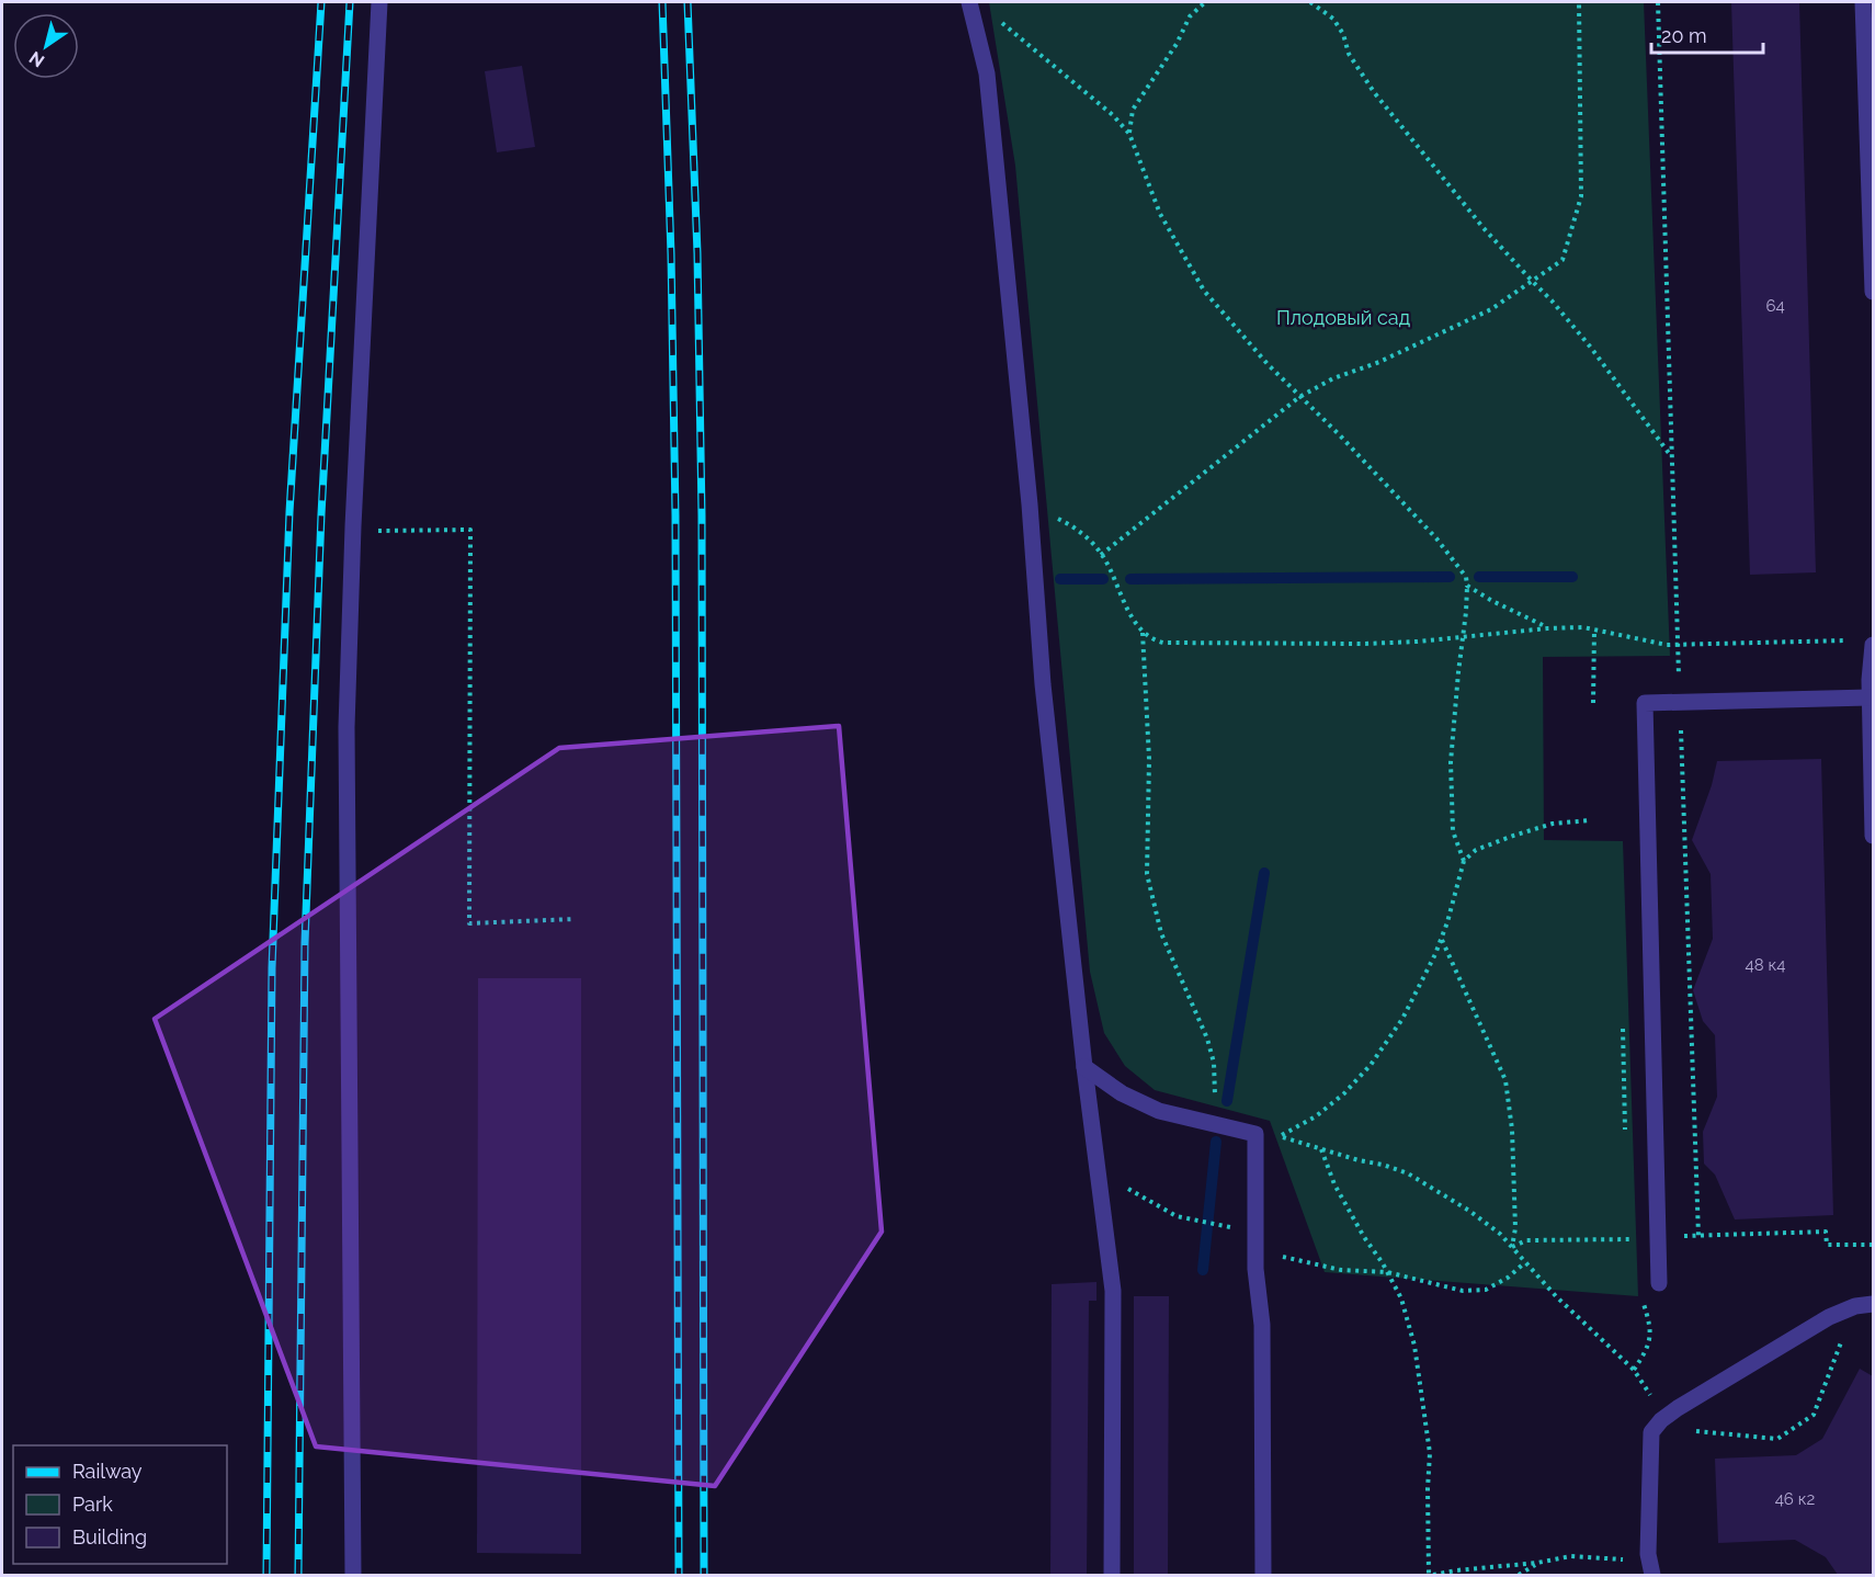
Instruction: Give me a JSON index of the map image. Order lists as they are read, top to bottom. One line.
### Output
{"parks":["Плодовый сад"],"house_numbers":["64","48 к4","46 к2"],"legend":["Railway","Park","Building"],"scale_bar":"20 m","north":"bottom left"}
